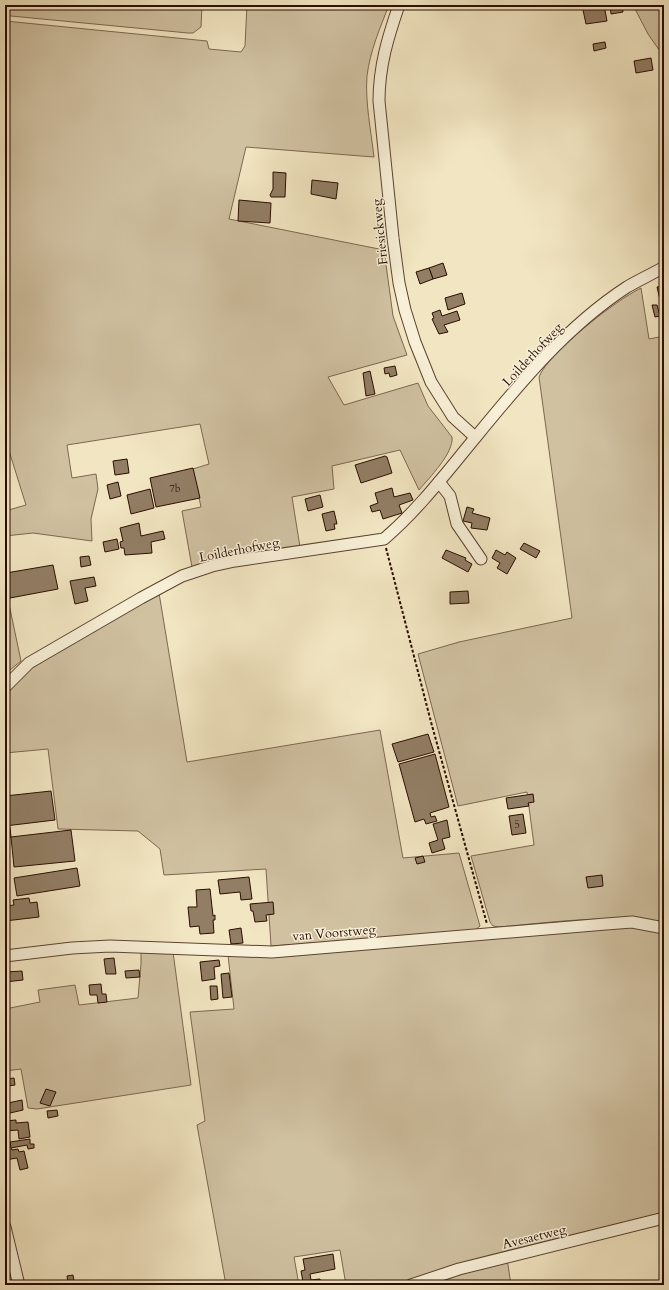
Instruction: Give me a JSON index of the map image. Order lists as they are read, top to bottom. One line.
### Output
{"streets":{"street":["Friesickweg","Loilderhofweg","van Voorstweg","Avesaetweg"]},"crossings":[["Friesickweg","Loilderhofweg"]],"house_numbers":["7b","5"]}
